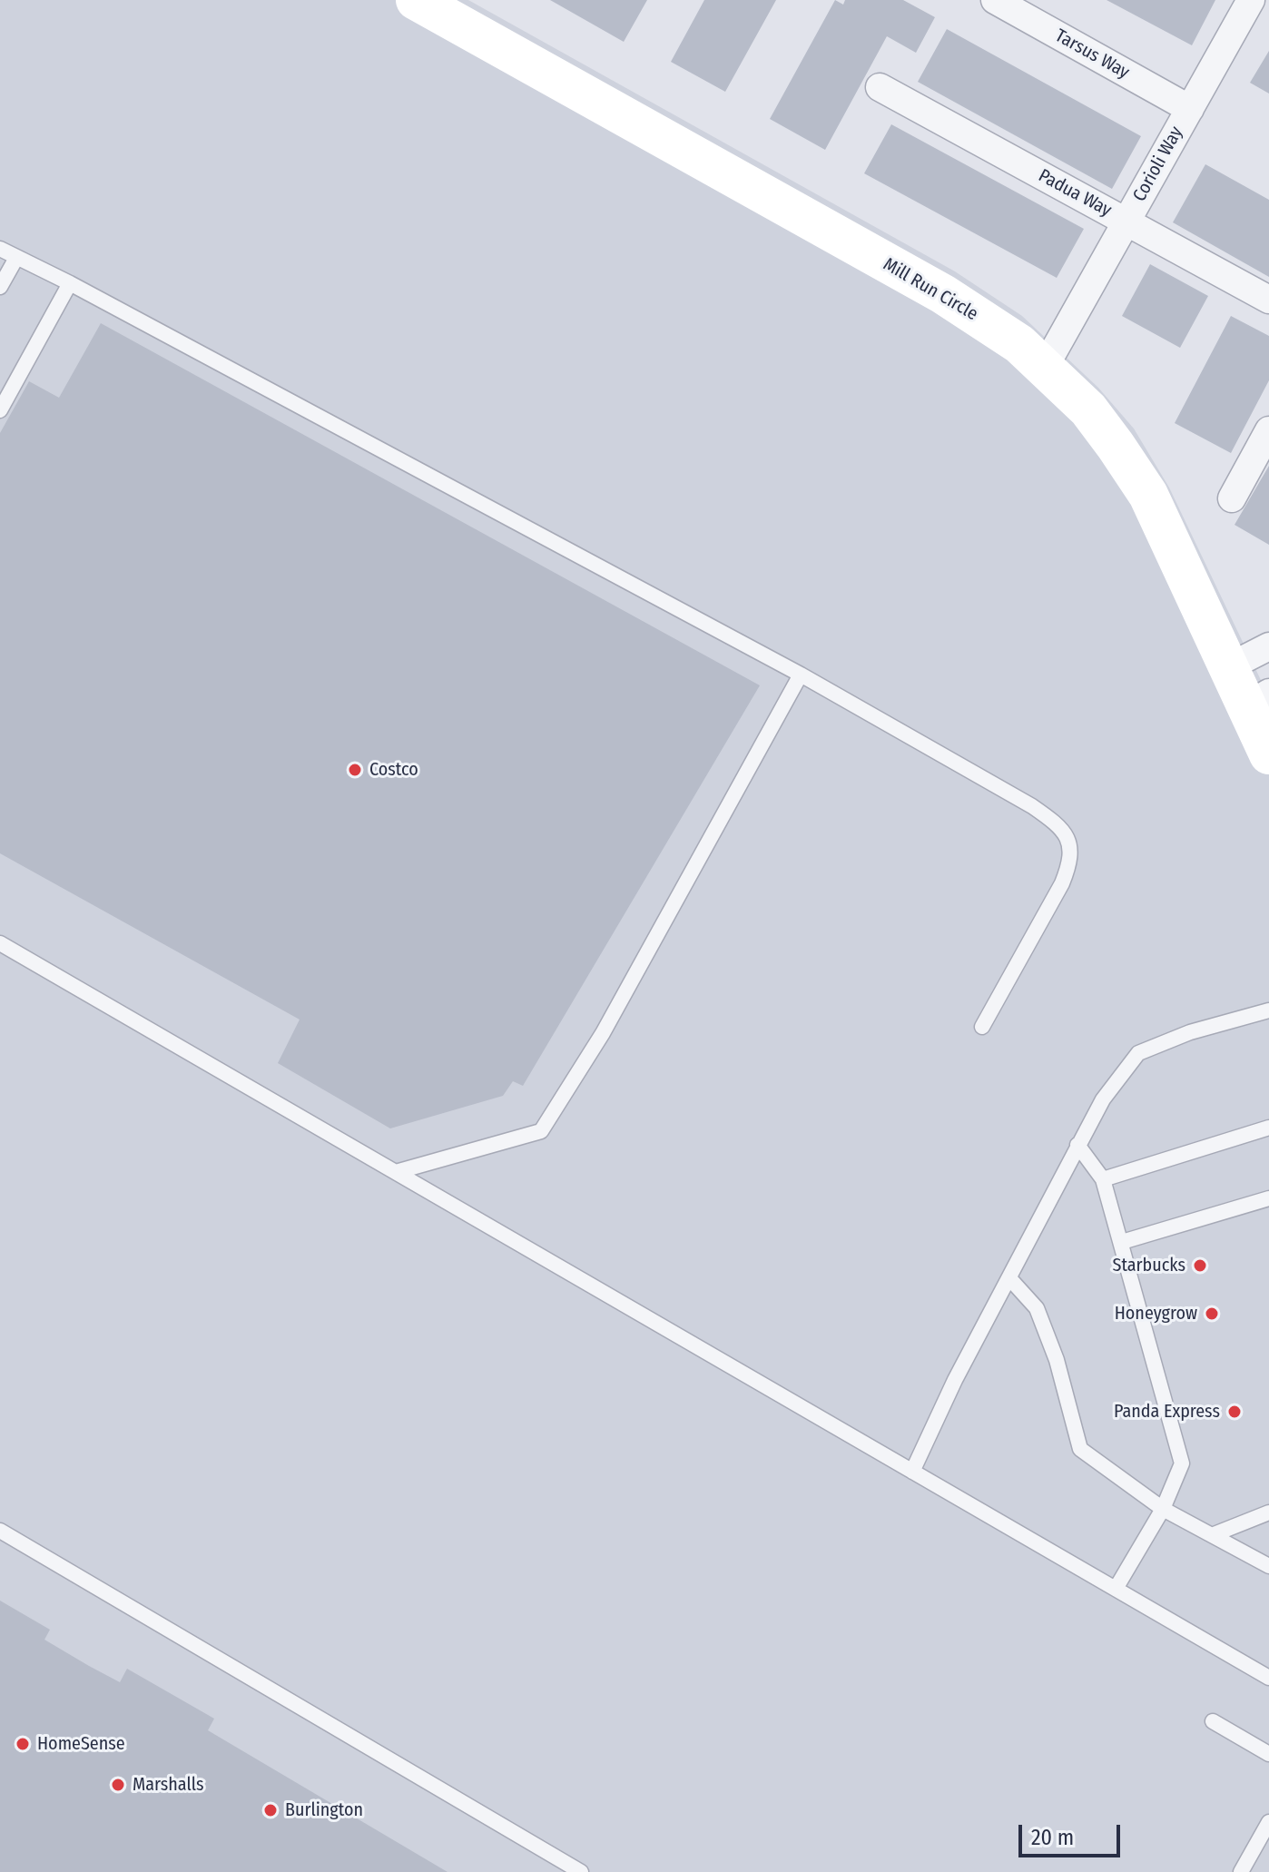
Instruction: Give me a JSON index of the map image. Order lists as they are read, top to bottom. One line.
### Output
{"streets":{"street":["Tarsus Way","Corioli Way","Padua Way","Mill Run Circle"]},"crossings":[["Tarsus Way","Corioli Way"],["Corioli Way","Padua Way"],["Corioli Way","Mill Run Circle"]],"places":["Costco","Starbucks","Honeygrow","Panda Express","HomeSense","Marshalls","Burlington"],"scale_bar":"20 m"}
